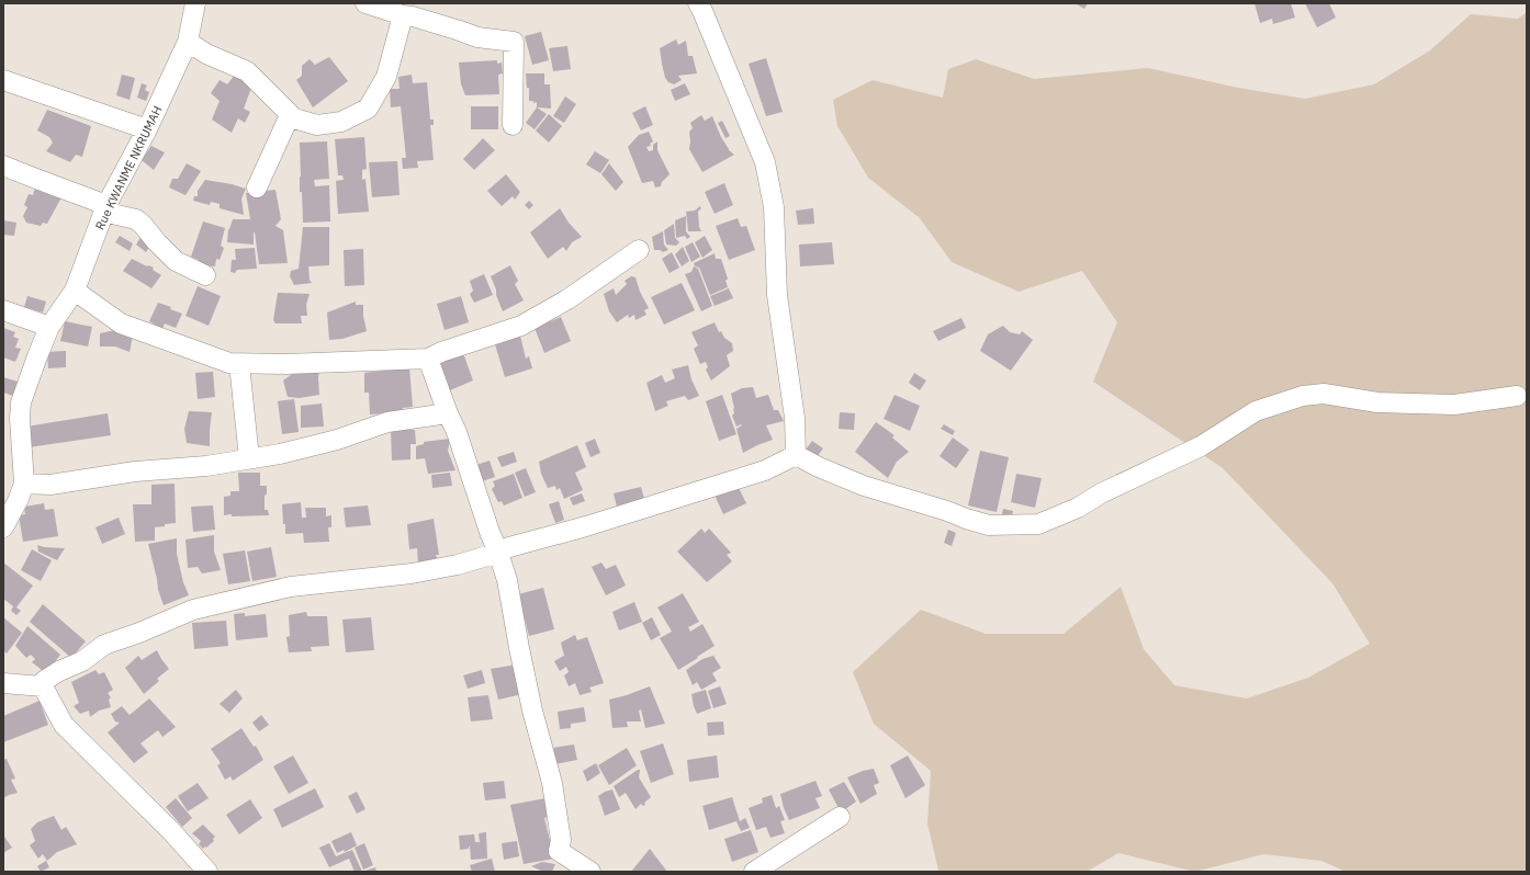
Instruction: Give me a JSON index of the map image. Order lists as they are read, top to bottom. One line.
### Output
{"streets":{"street":["Rue KWANME NKRUMAH"]}}
